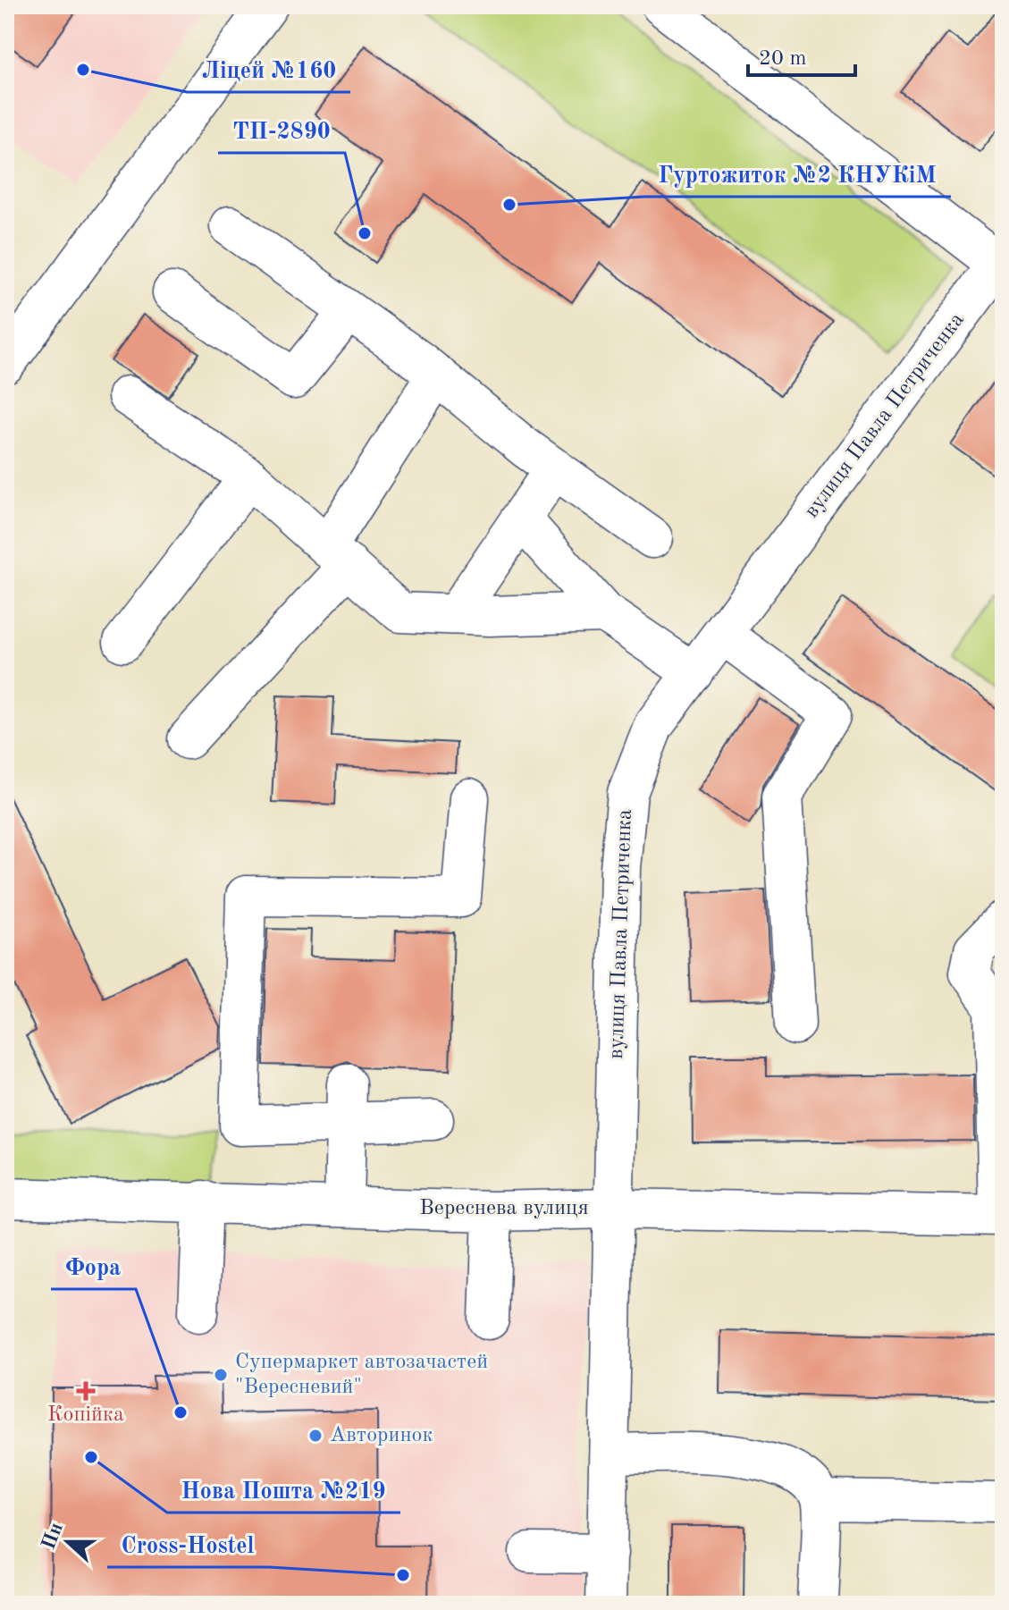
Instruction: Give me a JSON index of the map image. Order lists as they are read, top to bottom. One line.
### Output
{"streets":{"street":["вулиця Павла Петриченка","Вереснева вулиця"]},"crossings":[["вулиця Павла Петриченка","Вереснева вулиця"]],"places":{"other":["Ліцей №160","Гуртожиток №2 КНУКіМ","ТП-2890","Супермаркет автозачастей \"Вересневий\"","Фора","Авторинок","Нова Пошта №219","Cross-Hostel"],"health":["Копійка"]},"scale_bar":"20 m","north":"left"}
